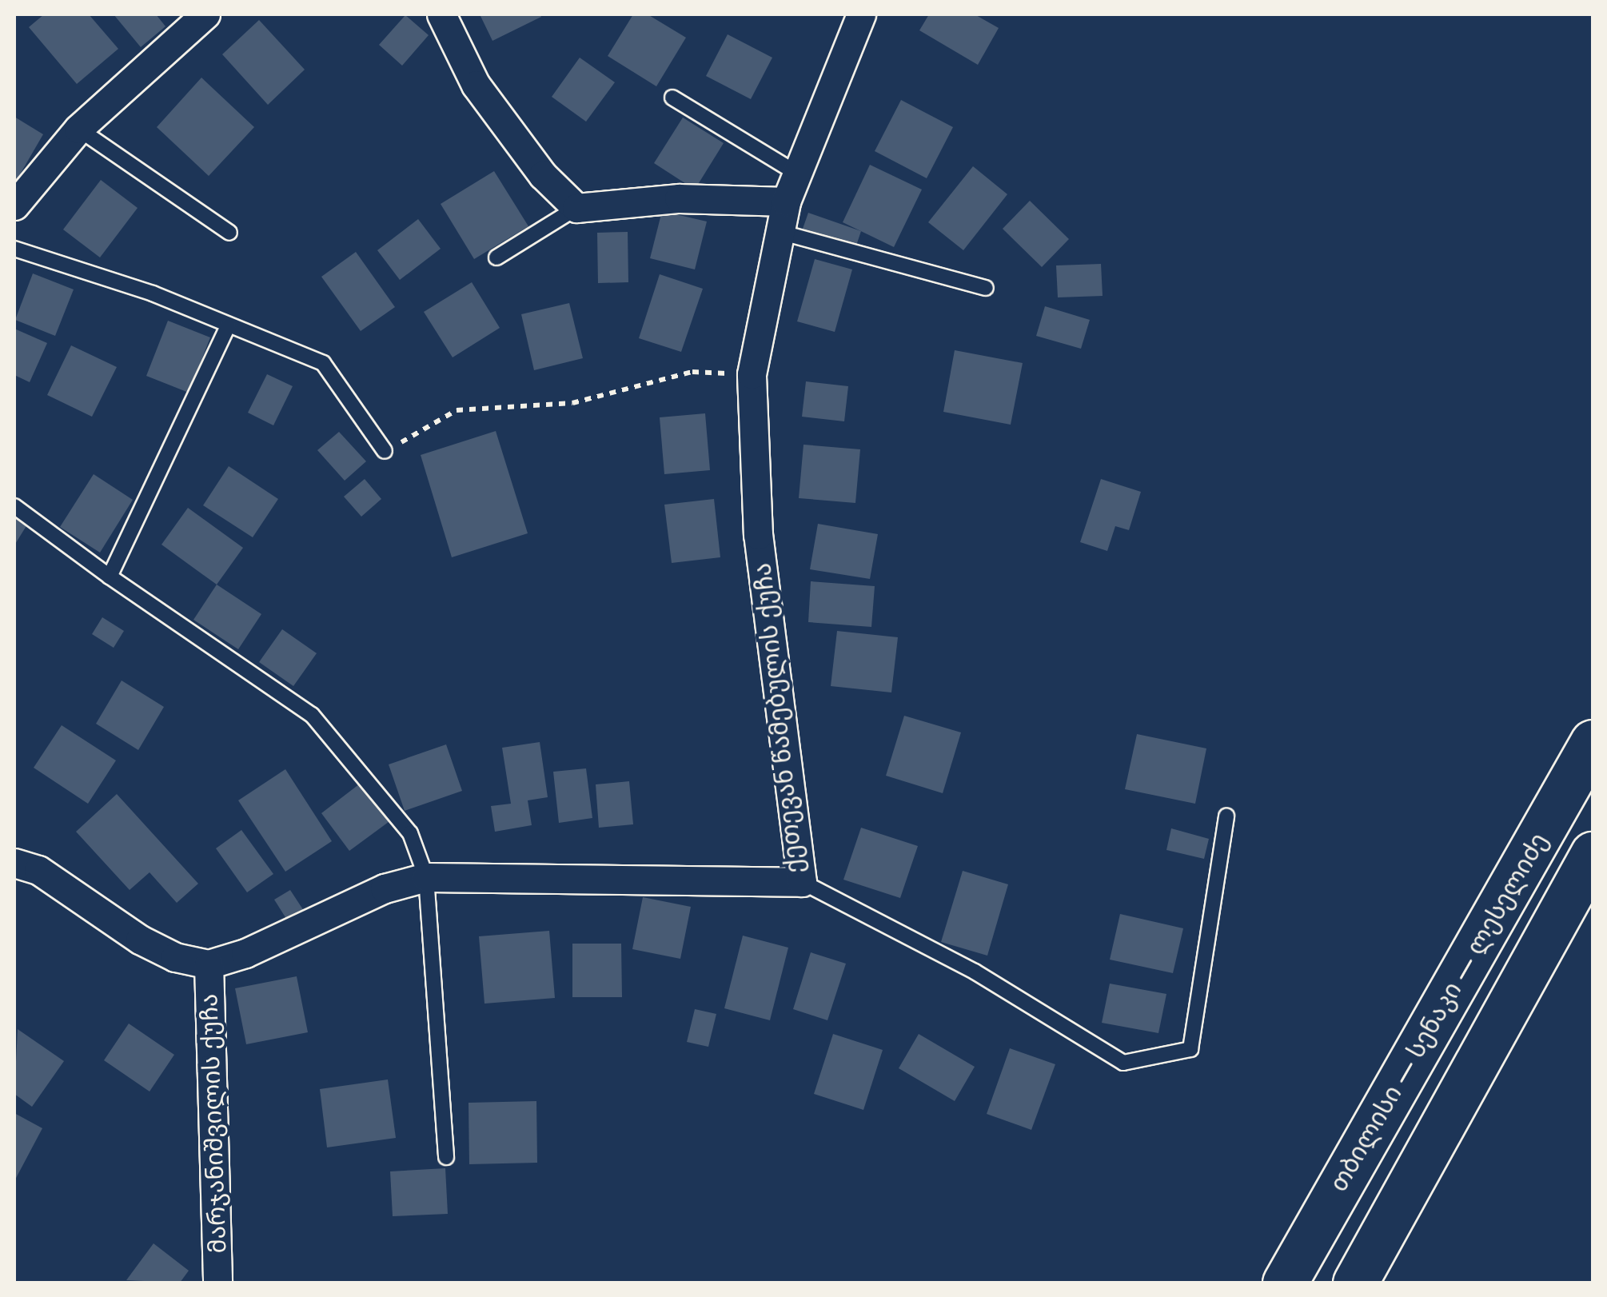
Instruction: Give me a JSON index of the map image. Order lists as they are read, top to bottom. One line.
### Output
{"streets":{"highway":["თბილისი — სენაკი — ლესელიძე"],"street":["ქეთევან წამებულის ქუჩა","მარჯანიშვილის ქუჩა"]},"crossings":[["ქეთევან წამებულის ქუჩა","მარჯანიშვილის ქუჩა"]]}
